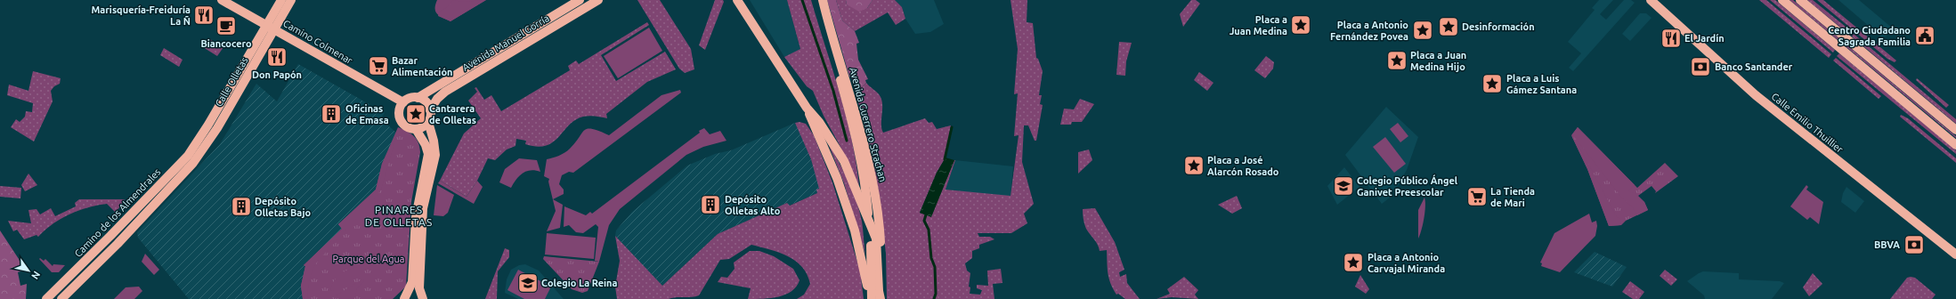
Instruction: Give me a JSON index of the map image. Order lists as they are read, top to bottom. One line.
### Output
{"streets":{"main road":["Camino Colmenar","Avenida Manuel Gorría","Calle Olletas","Calle Emilio Thuillier","Avenida Guerrero Strachan","Camino de los Almendrales"]},"crossings":[["Camino Colmenar","Avenida Manuel Gorría"],["Camino Colmenar","Calle Olletas"],["Calle Olletas","Camino de los Almendrales"]],"districts":["PINARES DE OLLETAS"],"parks":["Parque del Agua"],"places":{"restaurant":["Marisquería-Freiduría La Ñ","El Jardín","Don Papón"],"place":["Placa a Juan Medina","Desinformación","Placa a Antonio Fernández Povea","Placa a Juan Medina Hijo","Placa a Luis Gámez Santana","Cantarera de Olletas","Placa a José Alarcón Rosado","Placa a Antonio Carvajal Miranda"],"cafe":["Biancocero"],"public building":["Centro Ciudadano Sagrada Familia"],"supermarket":["Bazar Alimentación","La Tienda de Mari"],"bank":["Banco Santander","BBVA"],"building":["Oficinas de Emasa","Depósito Olletas Alto","Depósito Olletas Bajo"],"school or university":["Colegio Público Ángel Ganivet Preescolar","Colegio La Reina"]},"north":"bottom right"}
